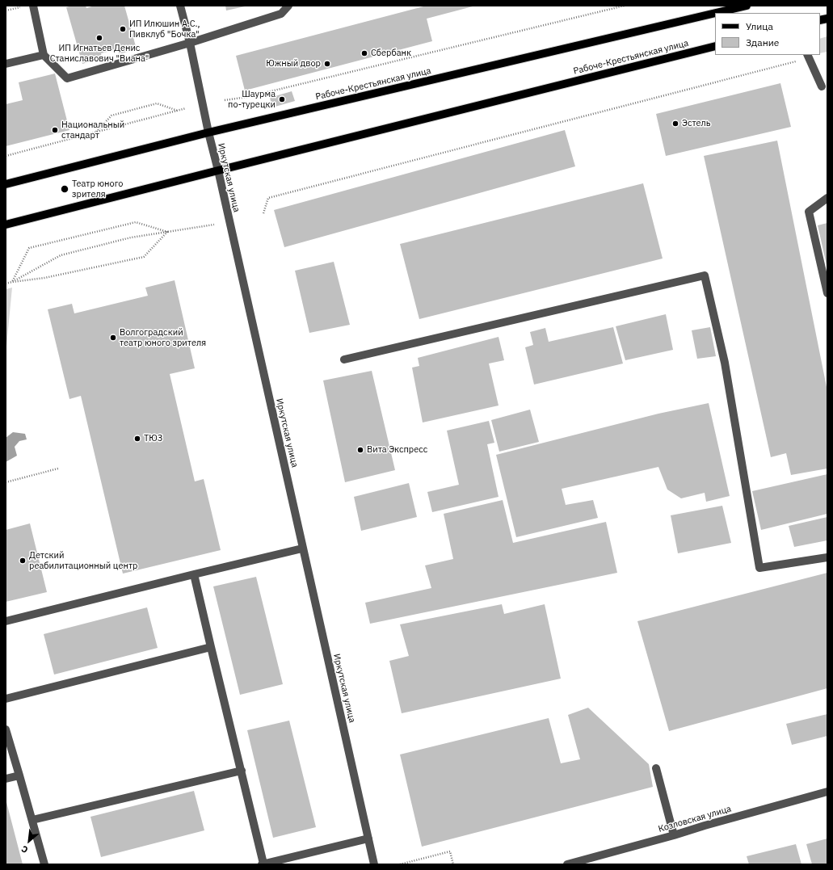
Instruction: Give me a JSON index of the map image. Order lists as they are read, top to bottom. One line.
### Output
{"streets":{"main road":["Рабоче-Крестьянская улица"],"street":["Иркутская улица","Козловская улица"]},"crossings":[["Рабоче-Крестьянская улица","Иркутская улица"]],"places":["ИП Илюшин А.С., Пивклуб \"Бочка\"","ИП Игнатьев Денис Станиславович \"Виана\"","Сбербанк","Южный двор","Шаурма по-турецки","Эстель","Национальный стандарт","Театр юного зрителя","Волгоградский театр юного зрителя","ТЮЗ","Вита Экспресс","Детский реабилитационный центр"],"legend":["Улица","Здание"],"north":"bottom left"}
